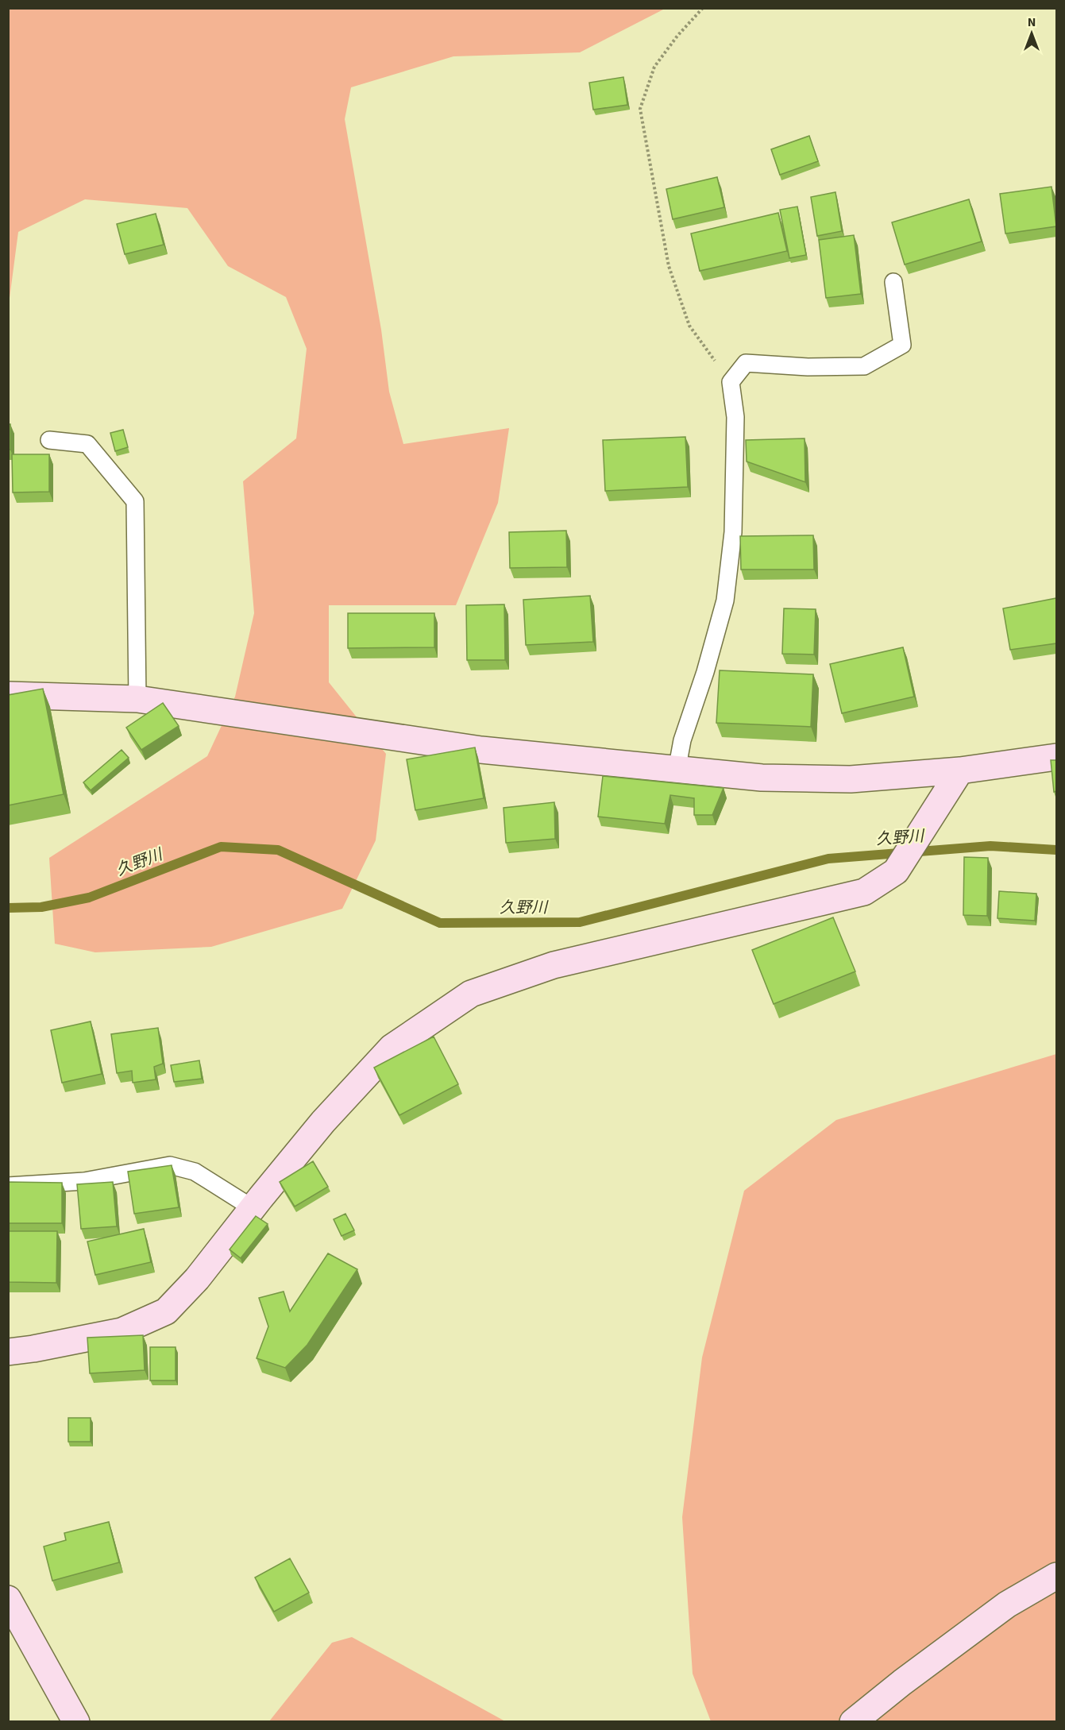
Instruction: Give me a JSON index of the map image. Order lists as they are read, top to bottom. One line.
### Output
{"water":["久野川"],"north":"top"}
